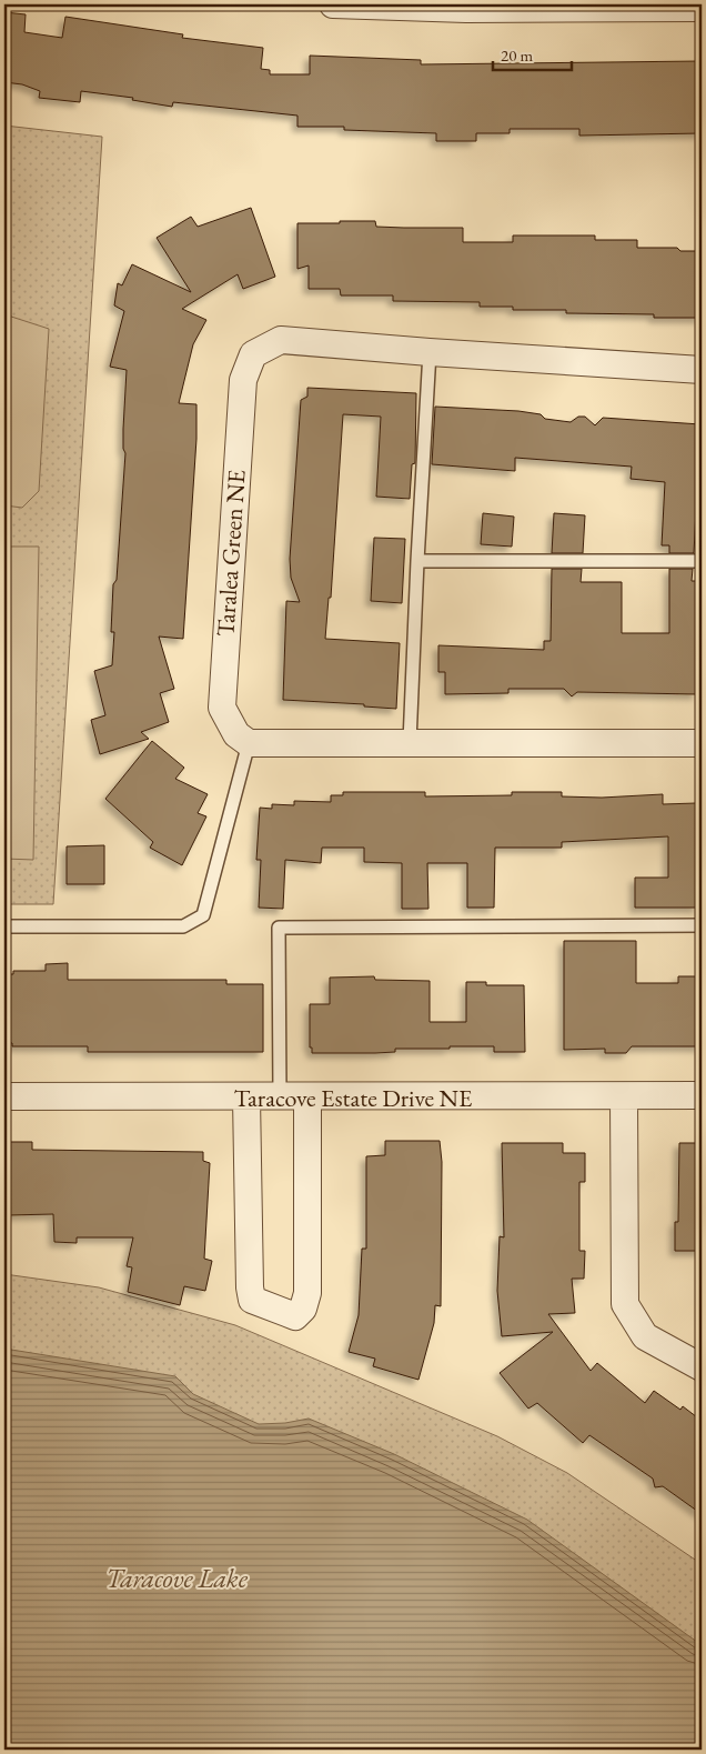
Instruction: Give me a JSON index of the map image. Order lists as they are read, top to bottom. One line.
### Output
{"streets":{"street":["Taralea Green NE","Taracove Estate Drive NE"]},"water":["Taracove Lake"],"scale_bar":"20 m"}
